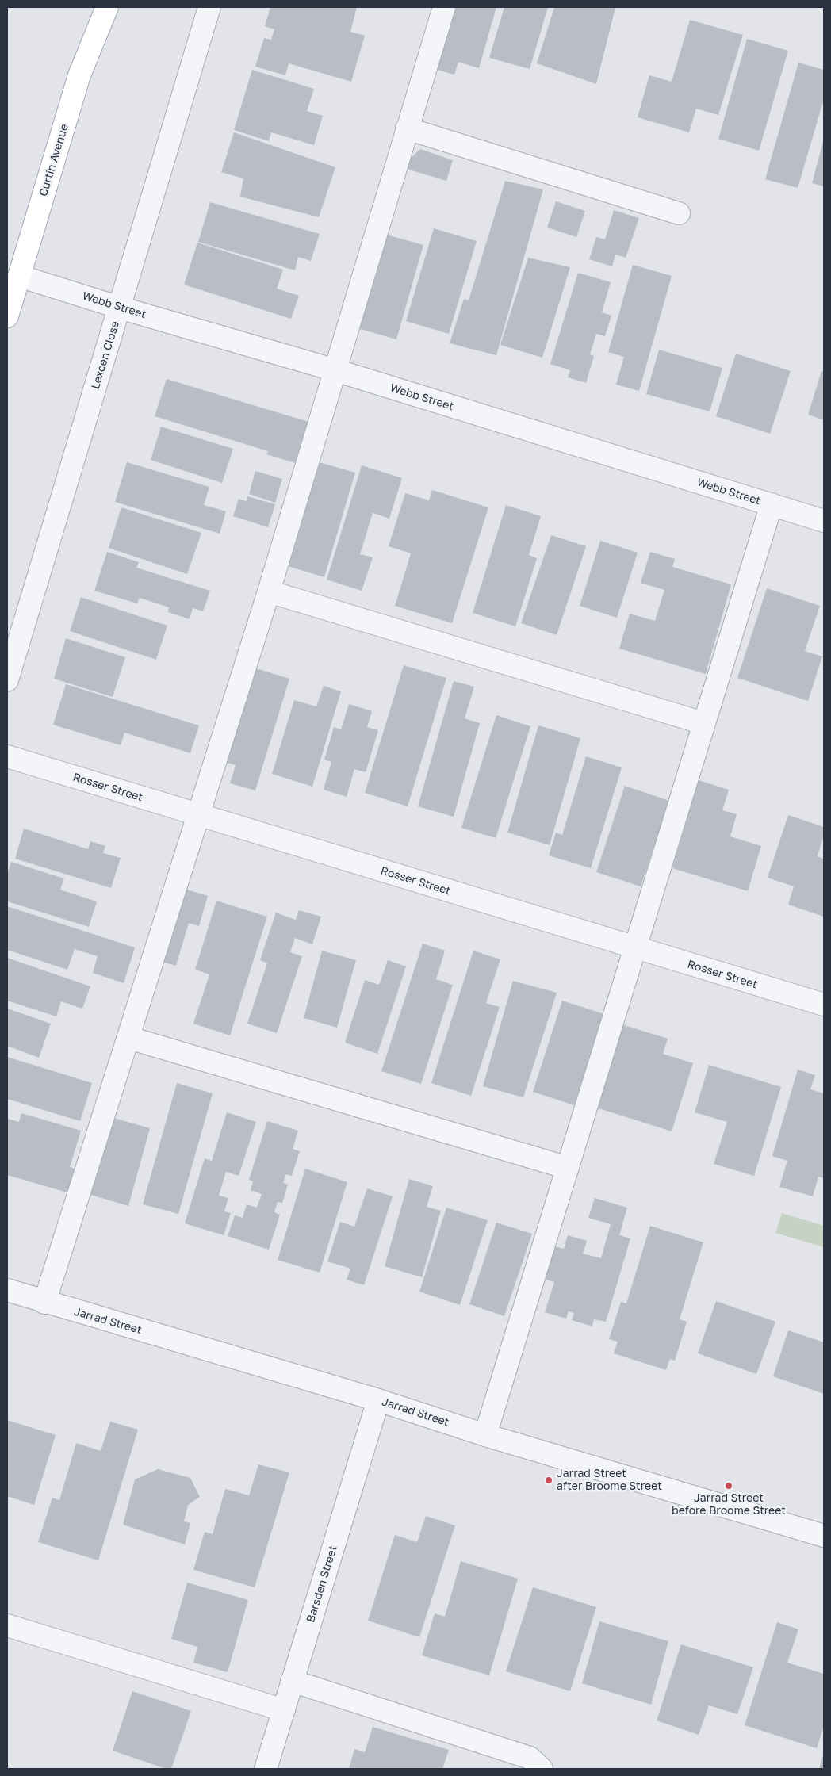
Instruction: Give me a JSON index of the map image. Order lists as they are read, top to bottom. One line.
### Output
{"streets":{"main road":["Curtin Avenue"],"street":["Webb Street","Lexcen Close","Rosser Street","Jarrad Street","Barsden Street"]},"crossings":[["Curtin Avenue","Webb Street"],["Webb Street","Lexcen Close"],["Jarrad Street","Barsden Street"]],"places":["Jarrad Street after Broome Street","Jarrad Street before Broome Street"]}
